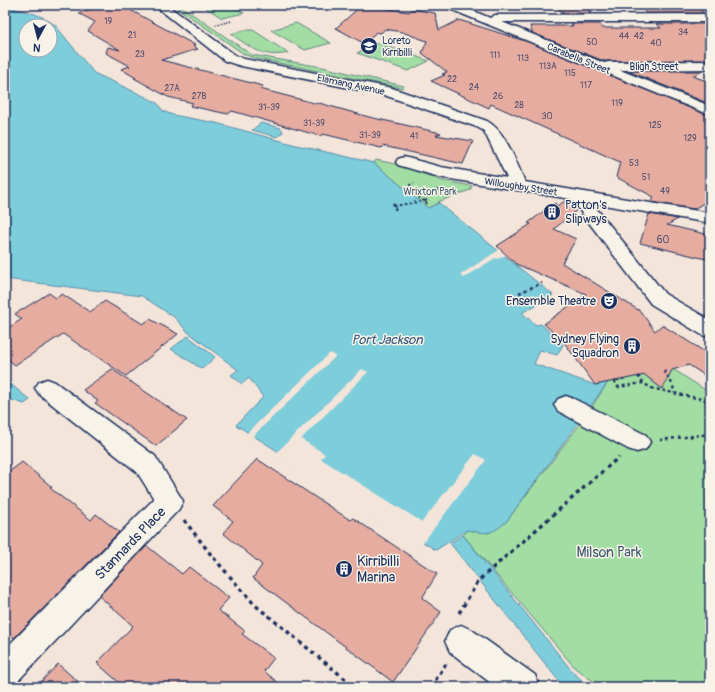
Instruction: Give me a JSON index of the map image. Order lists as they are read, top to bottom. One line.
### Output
{"streets":{"street":["Carabella Street","Bligh Street","Elamang Avenue","Willoughby Street","Stannards Place"]},"crossings":[["Carabella Street","Bligh Street"],["Elamang Avenue","Willoughby Street"]],"water":["Port Jackson"],"parks":["Wrixton Park","Milson Park"],"places":{"school or university":["Loreto Kirribilli"],"building":["Patton's Slipways","Sydney Flying Squadron","Kirribilli Marina"],"theatre":["Ensemble Theatre"]},"house_numbers":["19","34","21","44","42","50","40","23","111","113","113A","115","22","117","24","27A","27B","26","119","28","31-39","30","31-39","125","31-39","41","129","53","51","49","60"],"north":"bottom"}
